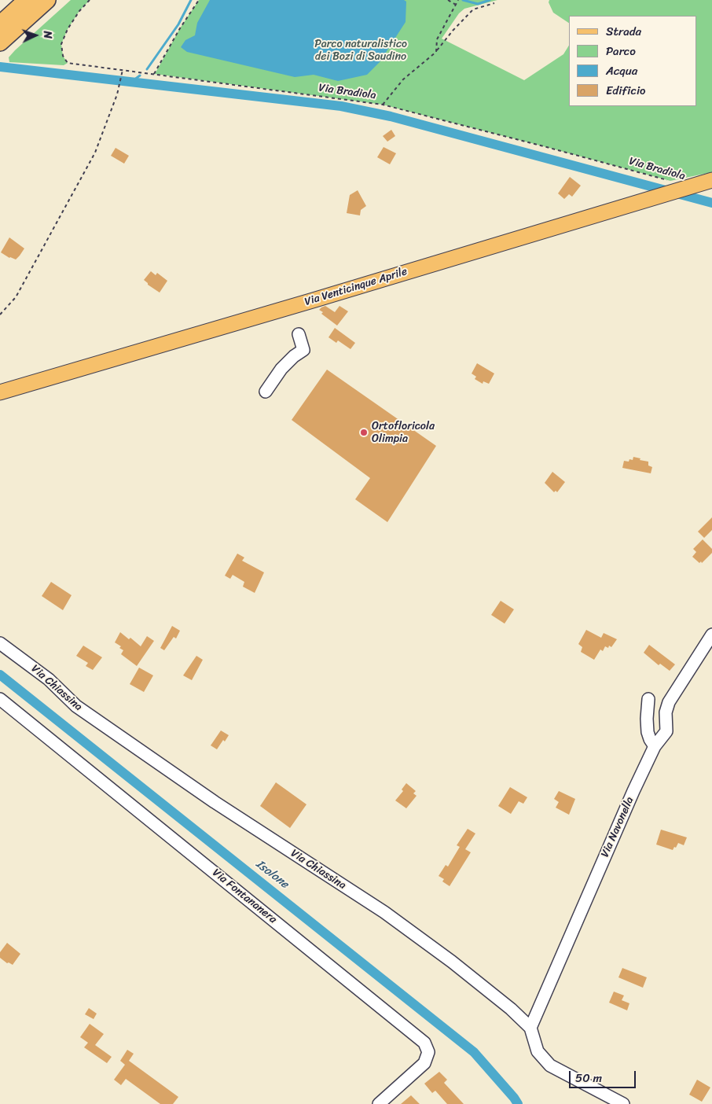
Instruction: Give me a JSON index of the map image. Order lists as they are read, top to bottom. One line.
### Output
{"streets":{"main road":["Via Venticinque Aprile"],"street":["Via Chiassina","Via Navonella","Via Fontananera"],"path":["Via Bradiola"]},"crossings":[["Via Bradiola","Via Venticinque Aprile"],["Via Chiassina","Via Navonella"]],"water":["Isolone"],"parks":["Parco naturalistico dei Bozi di Saudino"],"places":["Ortofloricola Olimpia"],"legend":["Strada","Parco","Acqua","Edificio"],"scale_bar":"50 m","north":"right"}
